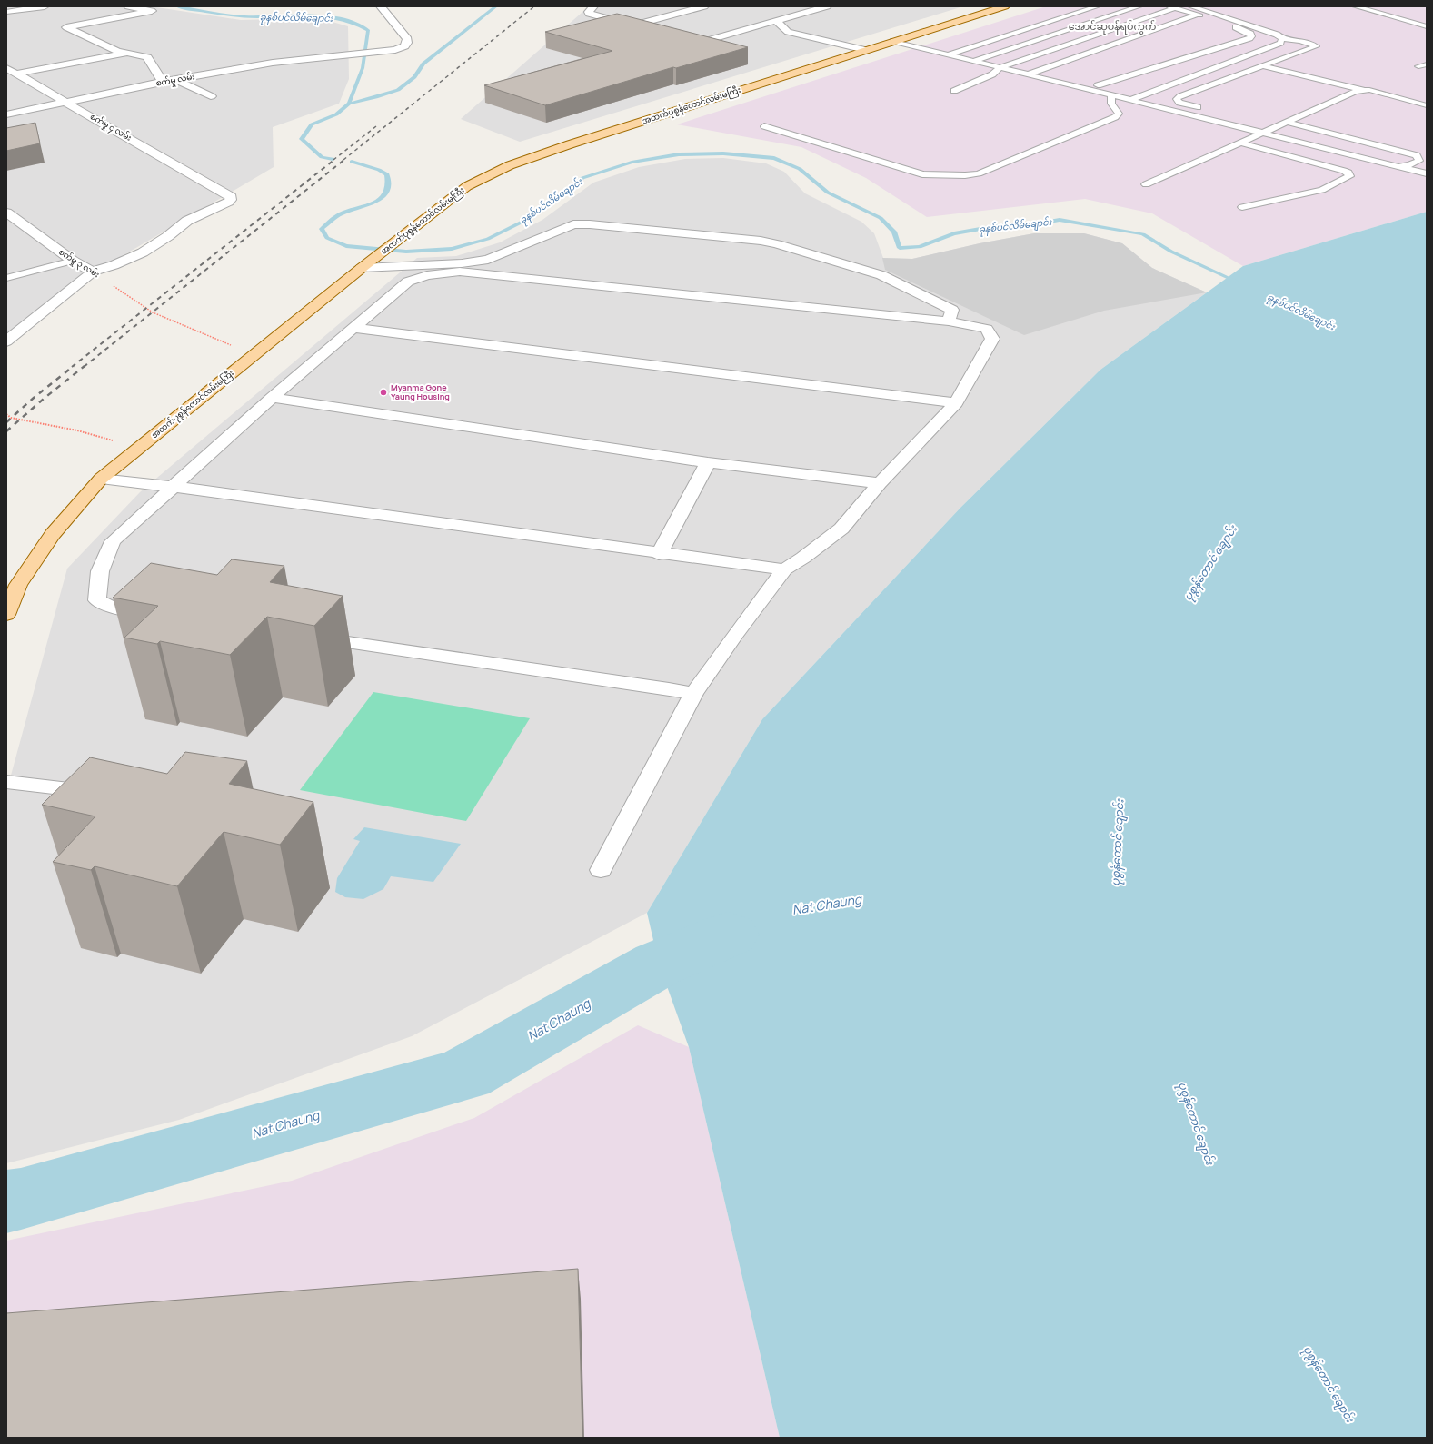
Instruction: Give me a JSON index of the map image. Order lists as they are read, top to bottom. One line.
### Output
{"streets":{"main road":["အထက်ပုစွန်တောင်လမ်းမကြီး"],"street":["စက်မှု လမ်း","စက်မှု ၄ လမ်း","စက်မှု ၃ လမ်း"]},"crossings":[["စက်မှု လမ်း","စက်မှု ၄ လမ်း"],["အထက်ပုစွန်တောင်လမ်းမကြီး","စက်မှု ၃ လမ်း"],["စက်မှု ၄ လမ်း","စက်မှု ၃ လမ်း"]],"districts":["အောင်ဆုပန်ရပ်ကွက်"],"water":["ခုနစ်ပင်လိမ်ချောင်း","ပုစွန်တောင် ချောင်း","Nat Chaung"],"places":["Myanma Gone Yaung Housing"]}
